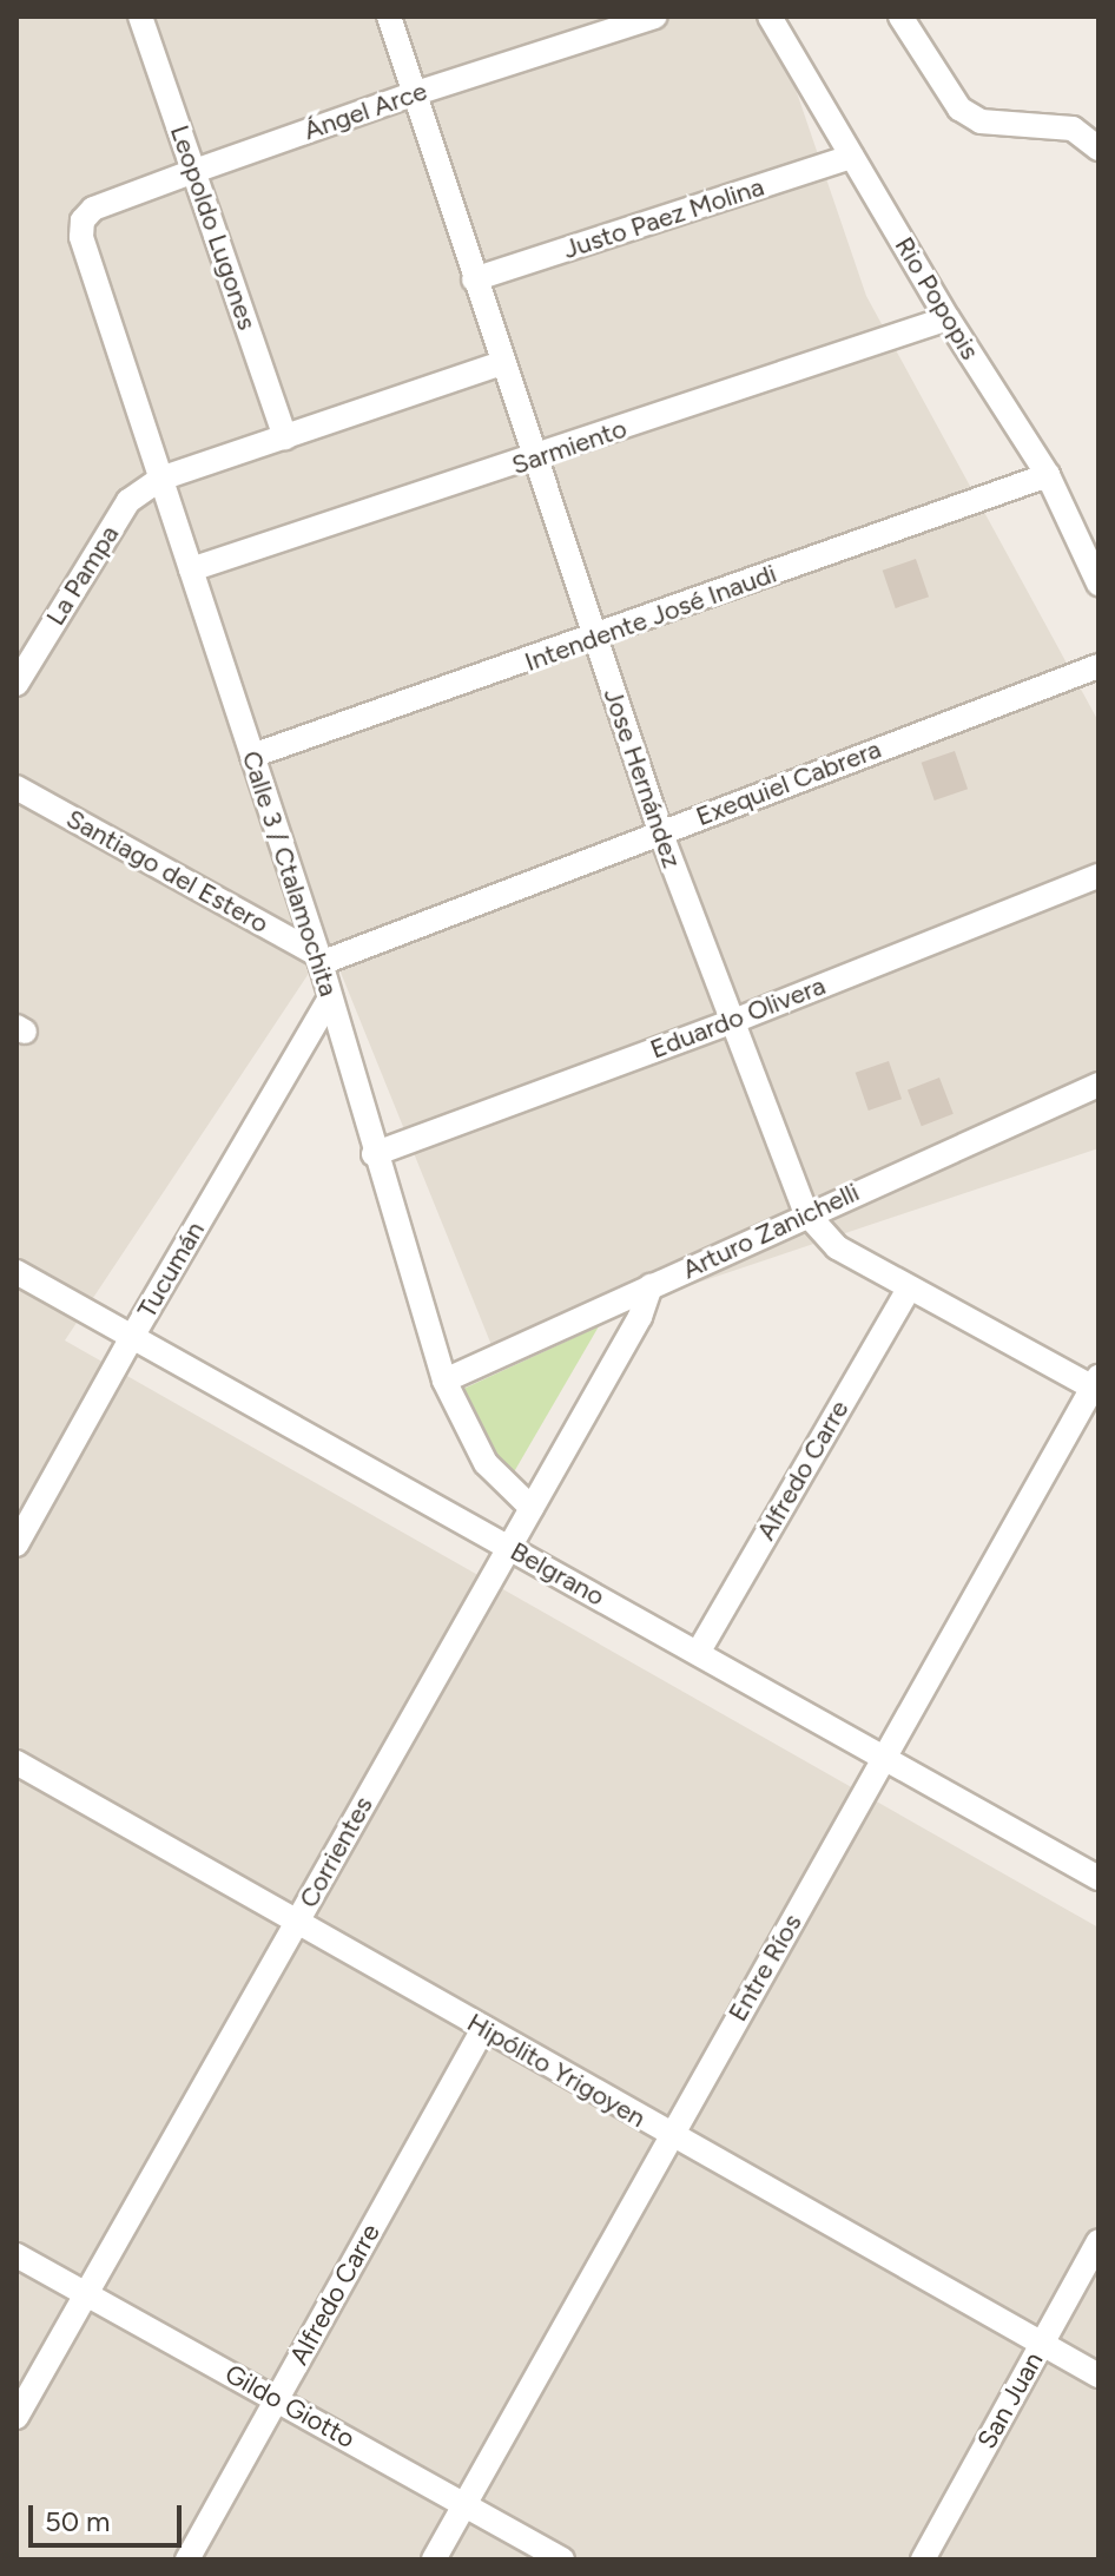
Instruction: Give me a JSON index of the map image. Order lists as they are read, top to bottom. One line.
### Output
{"streets":{"street":["Ángel Arce","Justo Paez Molina","Leopoldo Lugones","Rio Popopis","Sarmiento","La Pampa","Intendente José Inaudi","Jose Hernández","Exequiel Cabrera","Santiago del Estero","Calle 3 / Ctalamochita","Eduardo Olivera","Arturo Zanichelli","Tucumán","Alfredo Carre","Belgrano","Corrientes","Entre Ríos","Hipólito Yrigoyen","San Juan","Gildo Giotto"]},"crossings":[["Ángel Arce","Leopoldo Lugones"],["Ángel Arce","Jose Hernández"],["Ángel Arce","Calle 3 / Ctalamochita"],["Justo Paez Molina","Rio Popopis"],["Justo Paez Molina","Jose Hernández"],["Rio Popopis","Sarmiento"],["Rio Popopis","Intendente José Inaudi"],["Sarmiento","Jose Hernández"],["Sarmiento","Calle 3 / Ctalamochita"],["La Pampa","Calle 3 / Ctalamochita"],["Intendente José Inaudi","Jose Hernández"],["Intendente José Inaudi","Calle 3 / Ctalamochita"],["Jose Hernández","Exequiel Cabrera"],["Jose Hernández","Eduardo Olivera"],["Jose Hernández","Arturo Zanichelli"],["Jose Hernández","Alfredo Carre"],["Jose Hernández","Entre Ríos"],["Exequiel Cabrera","Santiago del Estero"],["Exequiel Cabrera","Calle 3 / Ctalamochita"],["Santiago del Estero","Calle 3 / Ctalamochita"],["Calle 3 / Ctalamochita","Eduardo Olivera"],["Calle 3 / Ctalamochita","Arturo Zanichelli"],["Calle 3 / Ctalamochita","Tucumán"],["Calle 3 / Ctalamochita","Corrientes"],["Arturo Zanichelli","Corrientes"],["Tucumán","Belgrano"],["Alfredo Carre","Belgrano"],["Alfredo Carre","Hipólito Yrigoyen"],["Alfredo Carre","Gildo Giotto"],["Belgrano","Corrientes"],["Belgrano","Entre Ríos"],["Corrientes","Hipólito Yrigoyen"],["Corrientes","Gildo Giotto"],["Entre Ríos","Hipólito Yrigoyen"],["Entre Ríos","Gildo Giotto"],["Hipólito Yrigoyen","San Juan"]],"scale_bar":"50 m"}
